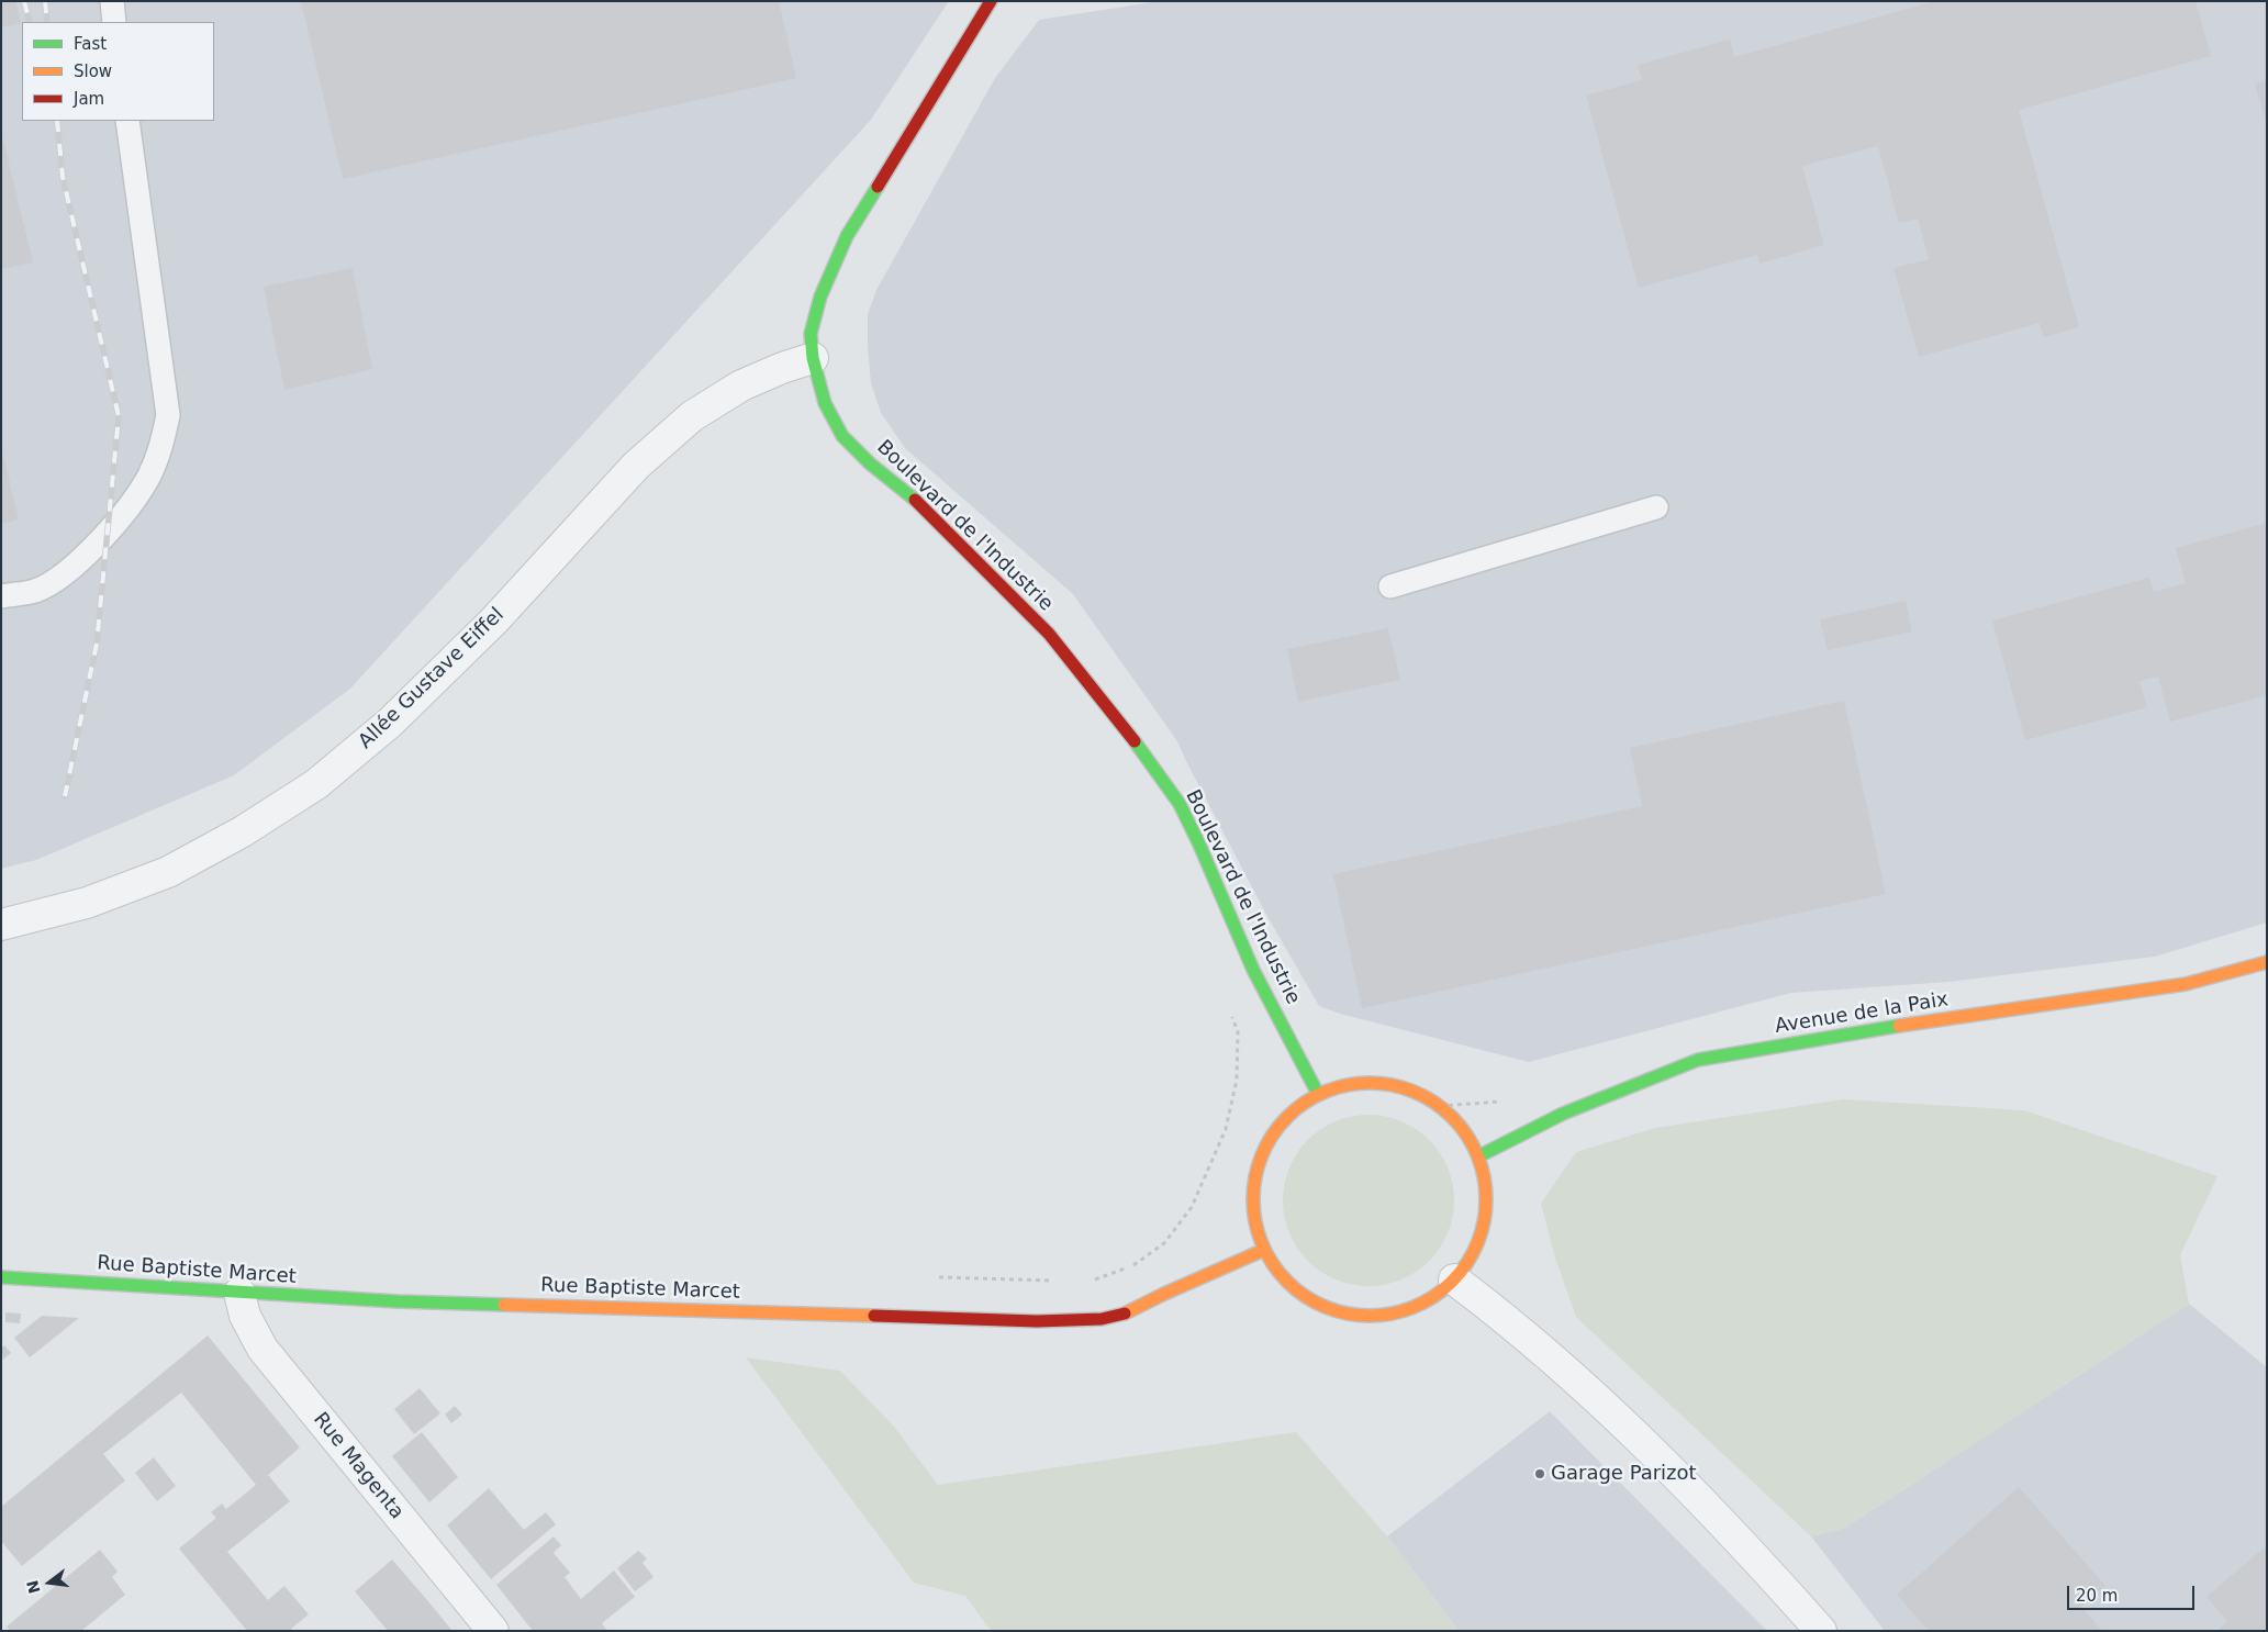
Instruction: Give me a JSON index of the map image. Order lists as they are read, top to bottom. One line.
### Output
{"streets":{"street":["Boulevard de l'Industrie","Allée Gustave Eiffel","Avenue de la Paix","Rue Baptiste Marcet","Rue Magenta"]},"crossings":[["Boulevard de l'Industrie","Allée Gustave Eiffel"],["Rue Baptiste Marcet","Rue Magenta"]],"places":["Garage Parizot"],"legend":["Fast","Slow","Jam"],"scale_bar":"20 m","north":"left"}
